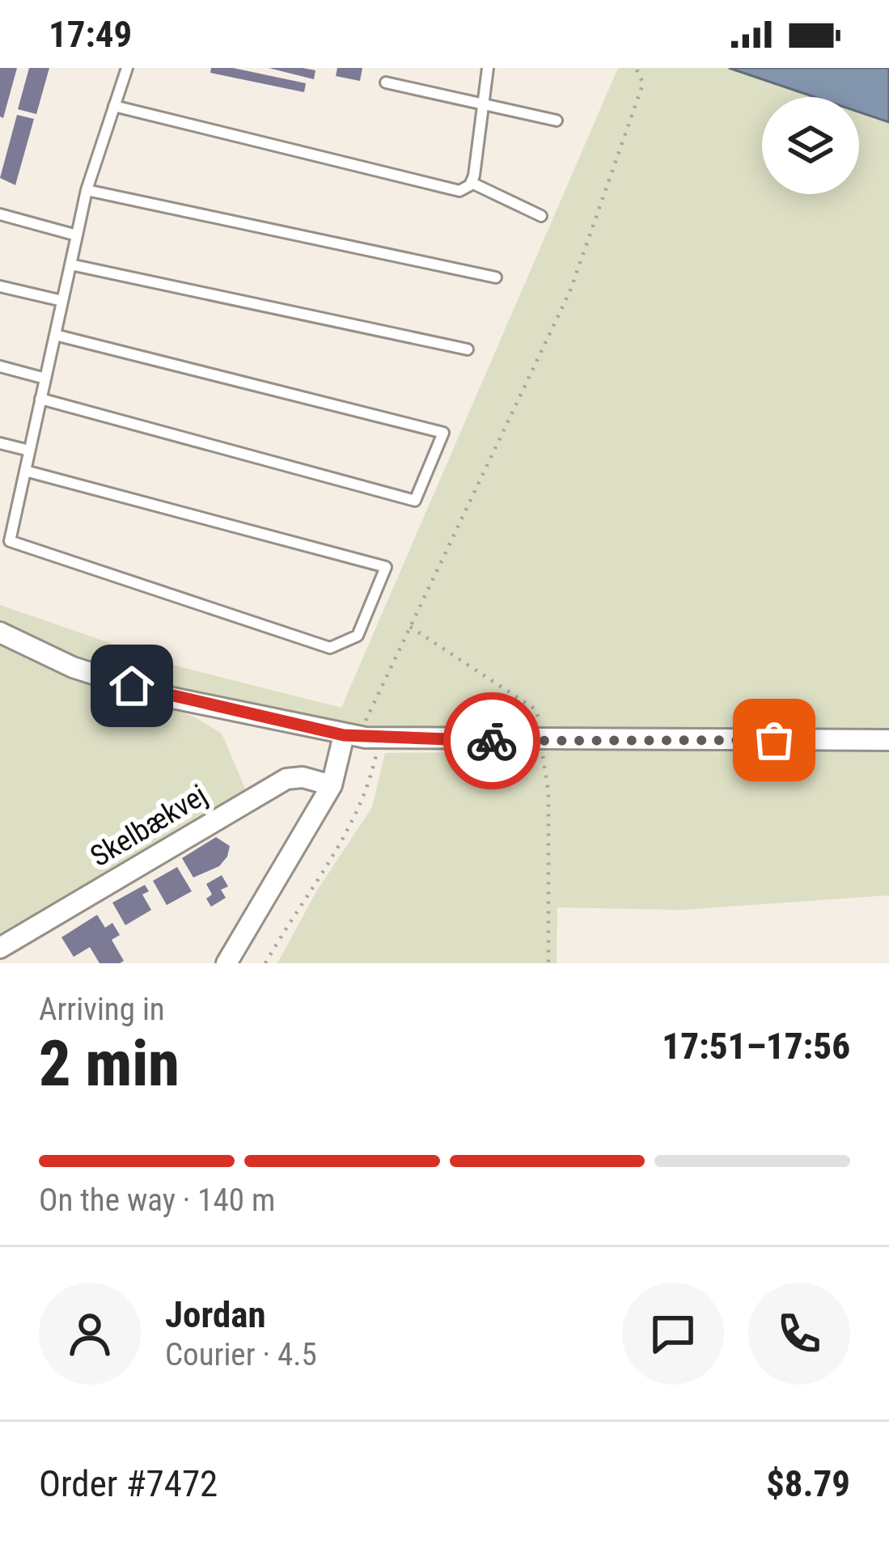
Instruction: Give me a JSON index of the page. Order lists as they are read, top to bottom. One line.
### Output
{"streets":{"street":["Skelbækvej"]},"page":{"status":"17:49","heading":["2 min","Arriving in","17:51–17:56"],"panel":["Jordan","Courier · 4.5","Order #7472","$8.79"],"bar":"On the way · 140 m"}}
